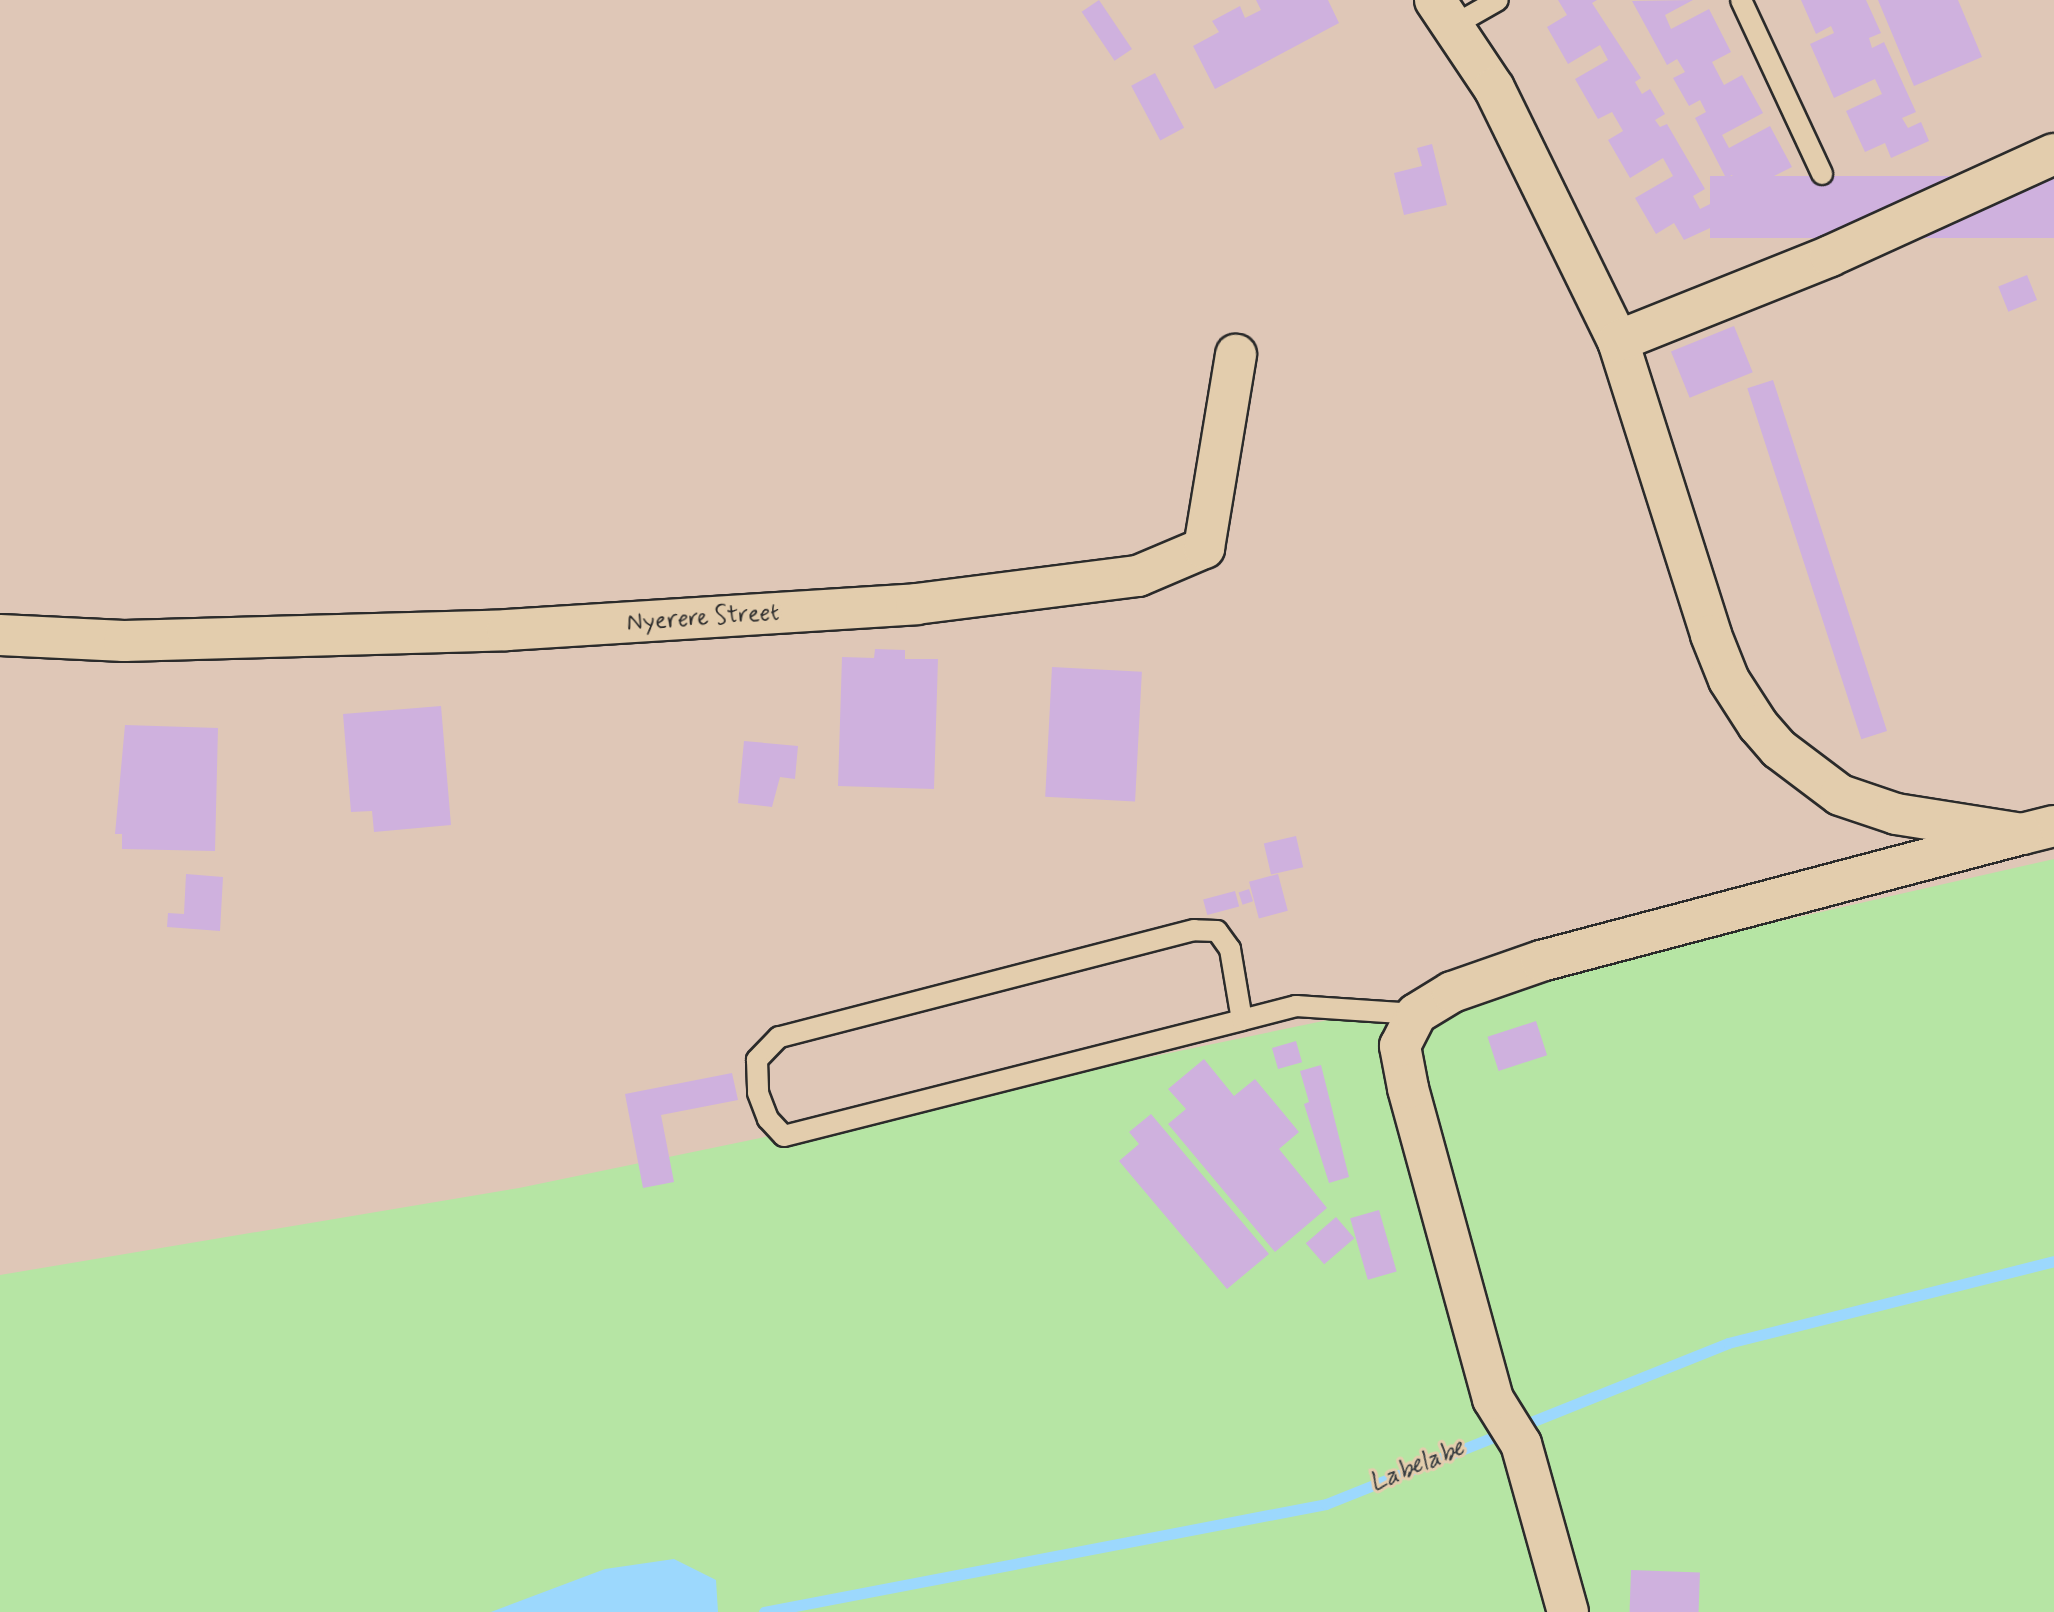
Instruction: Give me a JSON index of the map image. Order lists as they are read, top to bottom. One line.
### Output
{"streets":{"street":["Nyerere Street"]},"water":["Labelabe"]}
